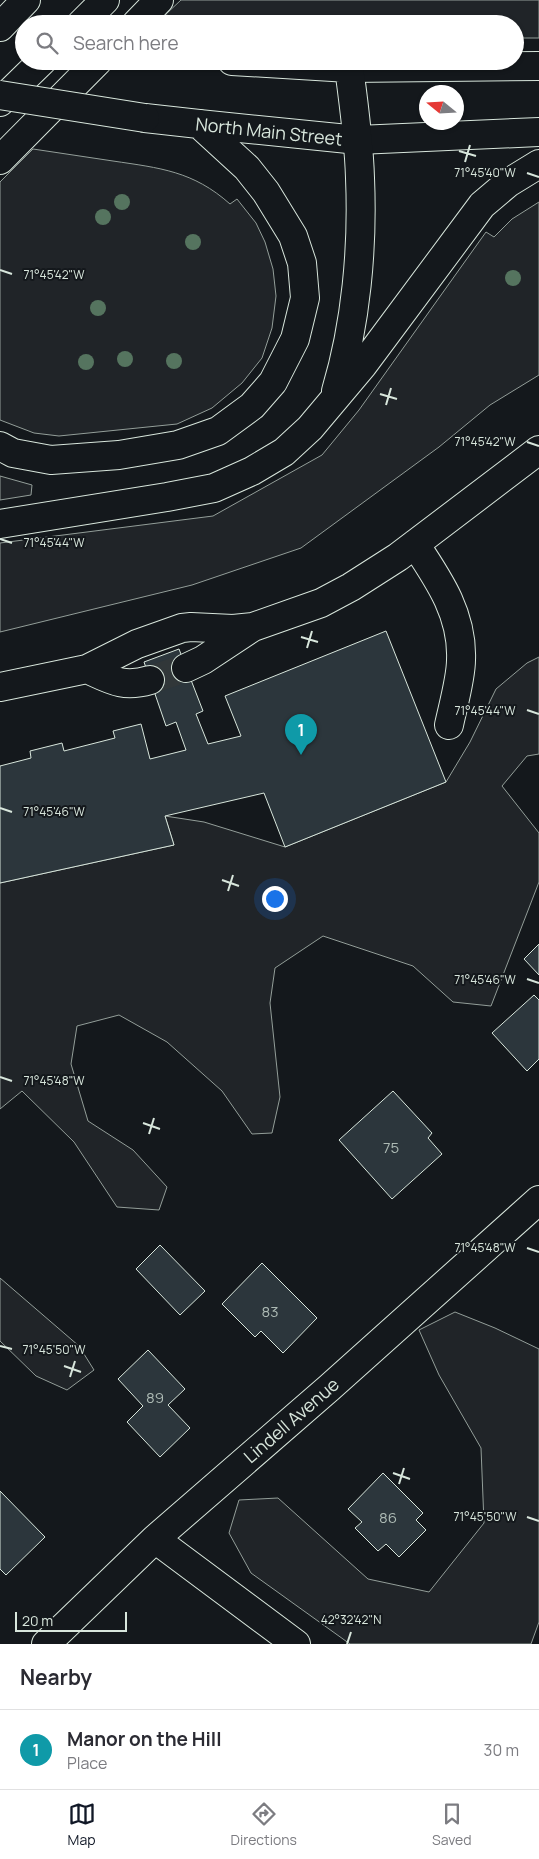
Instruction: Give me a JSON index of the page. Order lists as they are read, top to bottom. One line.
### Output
{"streets":{"main road":["North Main Street","Lindell Avenue"]},"house_numbers":["75","83","89","86"],"scale_bar":"20 m","north":"left","page":{"search":"Search here","pins":"1","scale":"20 m","heading":"Nearby","list":[{"mark":"1","name":"Manor on the Hill","note":"Place","value":"30 m"}],"nav":["Map","Directions","Saved"]},"coordinates":["71°45'40\"W","71°45'42\"W","71°45'44\"W","71°45'46\"W","71°45'48\"W","71°45'50\"W","42°32'42\"N"]}
